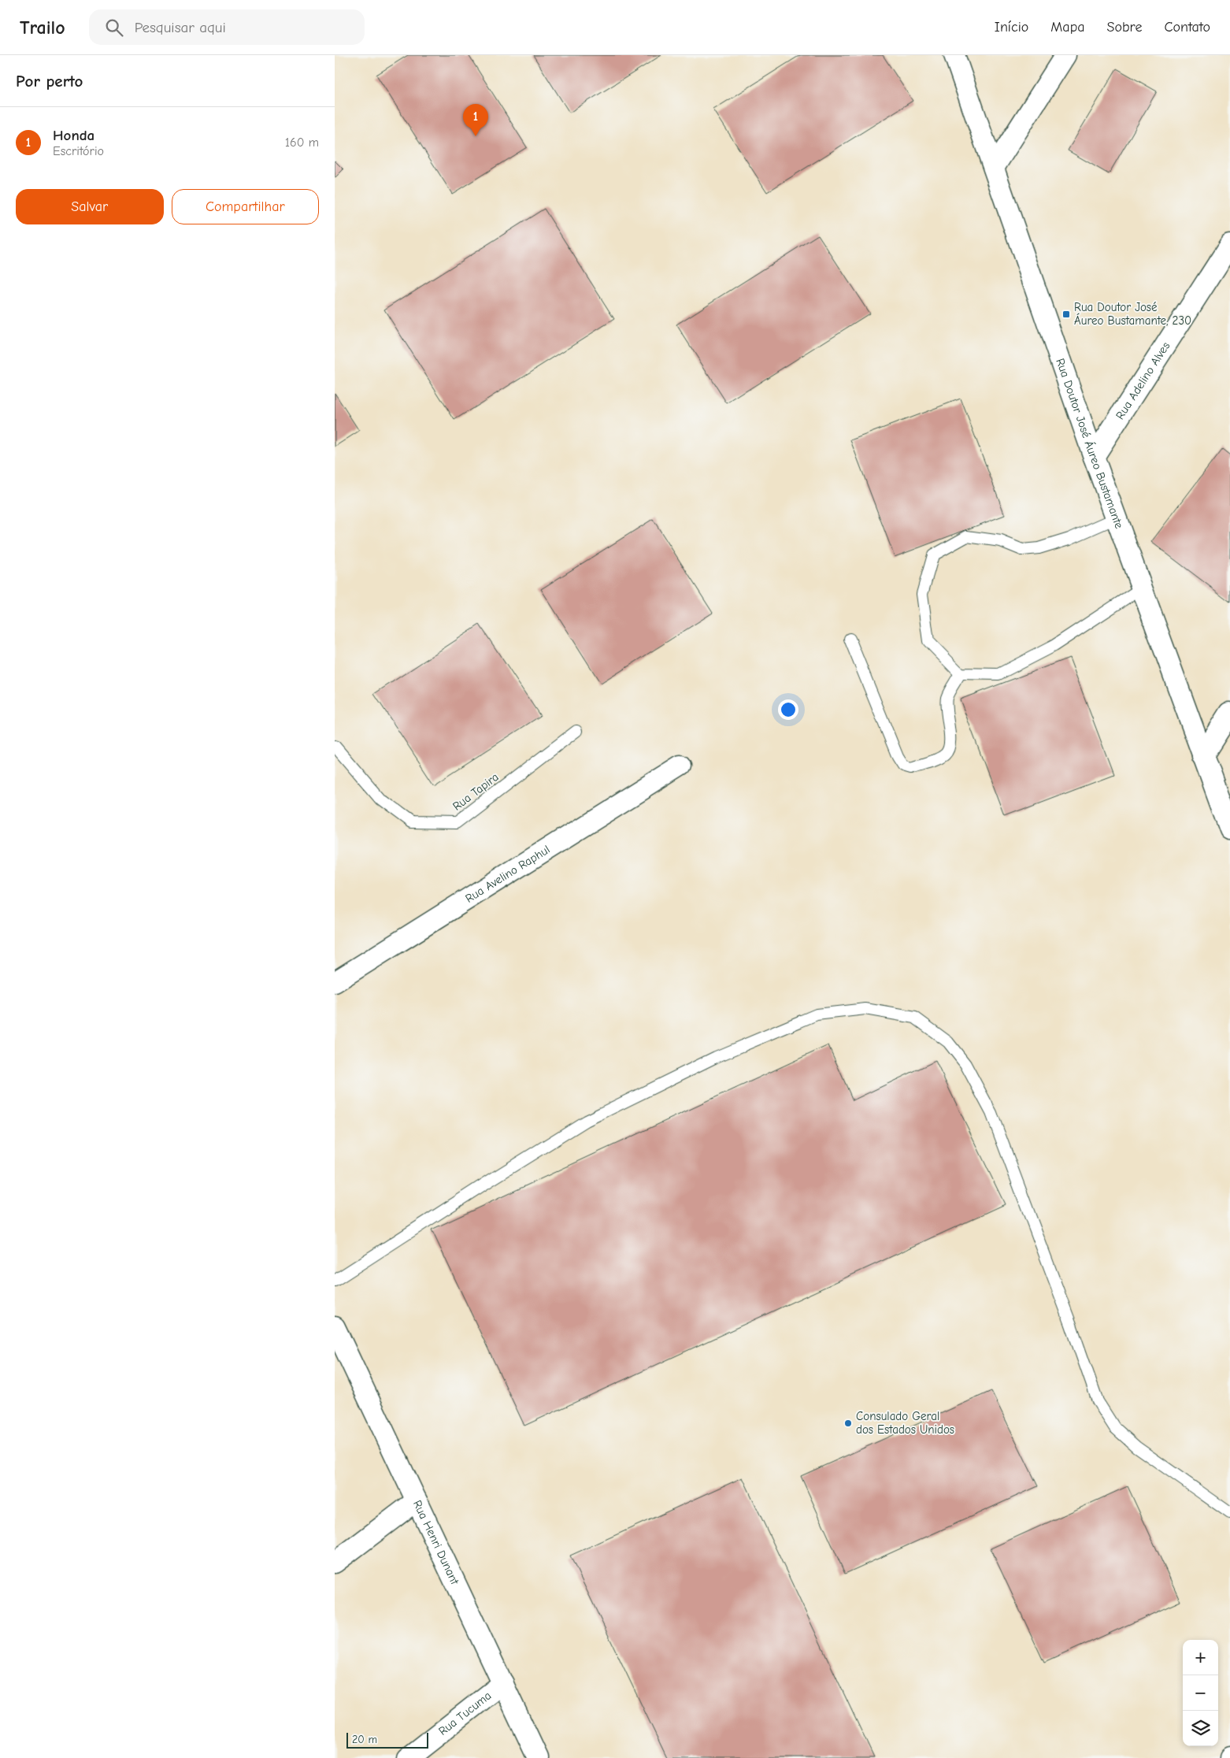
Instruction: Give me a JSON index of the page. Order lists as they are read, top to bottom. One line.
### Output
{"streets":{"street":["Rua Adelino Alves","Rua Doutor José Áureo Bustamante","Rua Avelino Raphul","Rua Henri Dunant","Rua Tucuma"],"lane":["Rua Tapira"]},"crossings":[["Rua Adelino Alves","Rua Doutor José Áureo Bustamante"],["Rua Henri Dunant","Rua Tucuma"]],"places":{"transit":["Rua Doutor José Áureo Bustamante, 230"],"other":["Consulado Geral dos Estados Unidos"]},"scale_bar":"20 m","page":{"header":"Trailo","search":"Pesquisar aqui","nav":["Início","Mapa","Sobre","Contato"],"heading":"Por perto","pins":"1","list":[{"mark":"1","name":"Honda","note":"Escritório","value":"160 m"}],"buttons":["Salvar","Compartilhar"],"map_buttons":["+","−"],"scale":"20 m"}}
